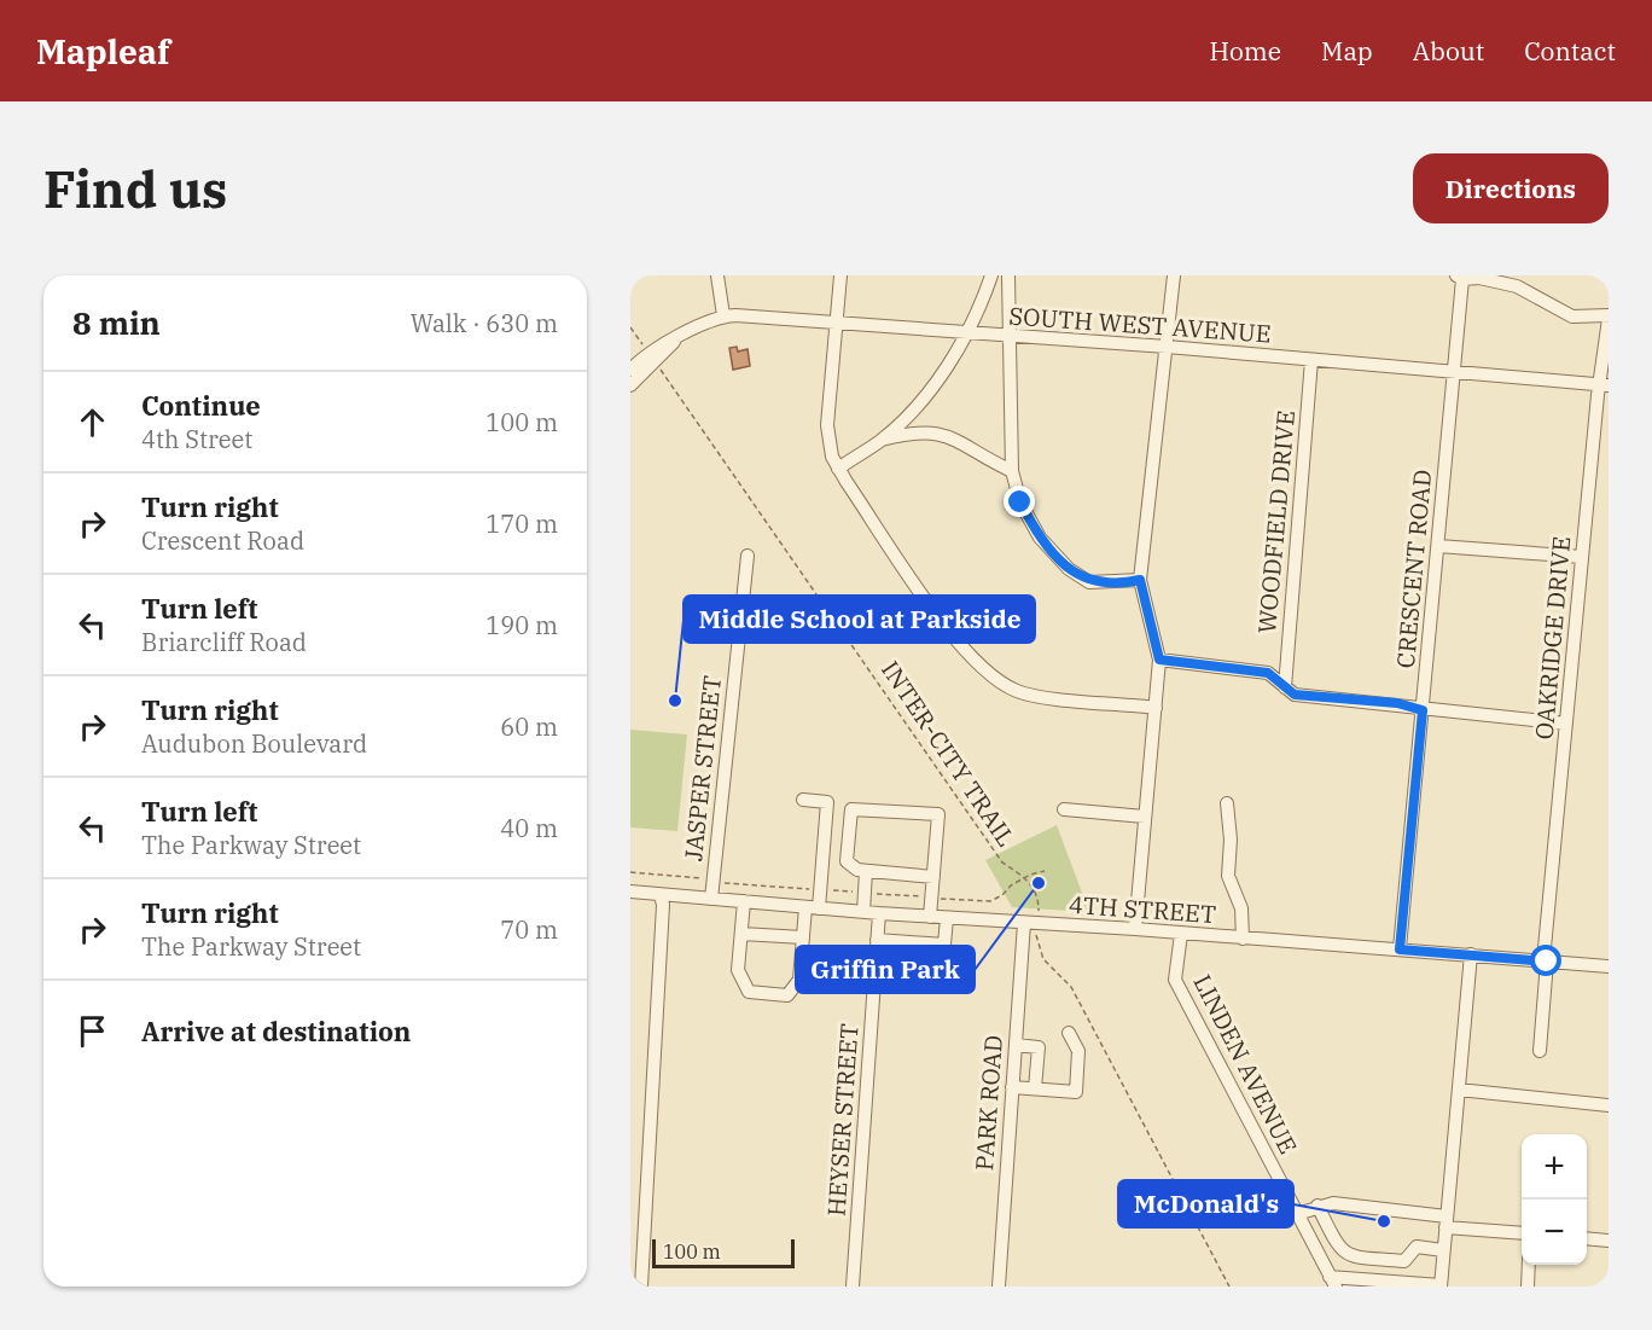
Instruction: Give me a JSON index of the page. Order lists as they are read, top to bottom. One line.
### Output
{"streets":{"street":["SOUTH WEST AVENUE","WOODFIELD DRIVE","CRESCENT ROAD","OAKRIDGE DRIVE","JASPER STREET","4TH STREET","LINDEN AVENUE","PARK ROAD","HEYSER STREET"],"path":["INTER-CITY TRAIL"]},"crossings":[["SOUTH WEST AVENUE","WOODFIELD DRIVE"],["SOUTH WEST AVENUE","CRESCENT ROAD"],["SOUTH WEST AVENUE","OAKRIDGE DRIVE"],["CRESCENT ROAD","4TH STREET"],["OAKRIDGE DRIVE","4TH STREET"],["JASPER STREET","4TH STREET"],["4TH STREET","LINDEN AVENUE"],["4TH STREET","PARK ROAD"],["4TH STREET","HEYSER STREET"]],"places":["Middle School at Parkside","Griffin Park","McDonald's"],"scale_bar":"100 m","page":{"header":"Mapleaf","nav":["Home","Map","About","Contact"],"buttons":"Directions","title":"Find us","heading":["8 min","Walk · 630 m"],"list":[["Continue","4th Street","100 m"],["Turn right","Crescent Road","170 m"],["Turn left","Briarcliff Road","190 m"],["Turn right","Audubon Boulevard","60 m"],["Turn left","The Parkway Street","40 m"],["Turn right","The Parkway Street","70 m"],"Arrive at destination"],"map_buttons":["+","−"],"scale":"100 m"}}
